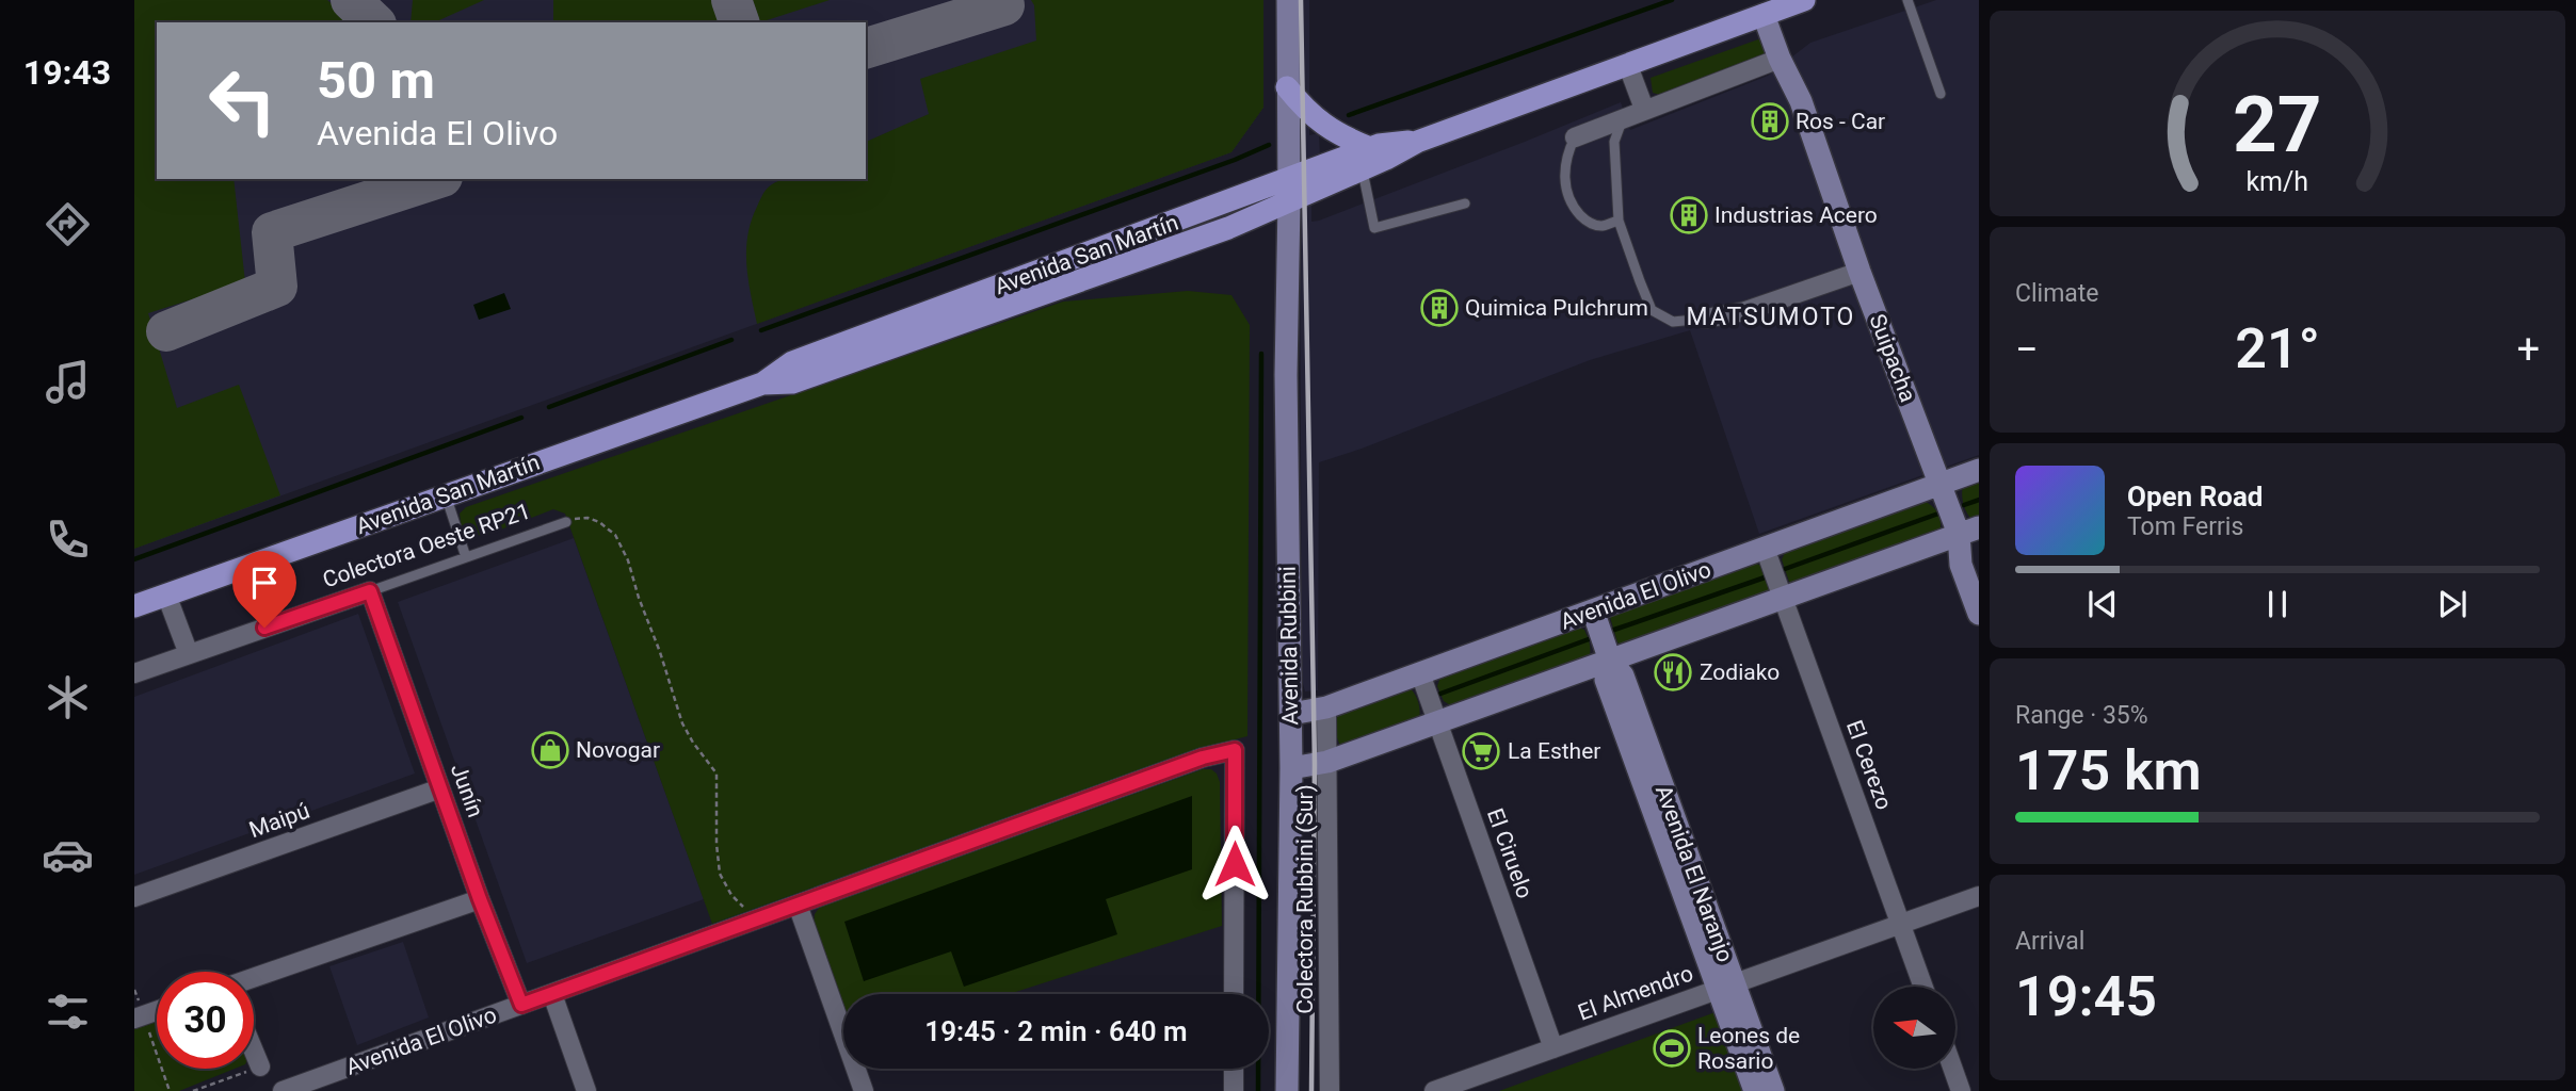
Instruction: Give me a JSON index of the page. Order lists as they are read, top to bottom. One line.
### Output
{"streets":{"main road":["Avenida San Martín"],"street":["Suipacha","Colectora Oeste RP21","Avenida El Olivo","Avenida Rubbini","El Cerezo","Junín","Maipú","El Ciruelo","Avenida El Naranjo","Colectora Rubbini (Sur)","El Almendro"]},"crossings":[["Avenida San Martín","Suipacha"],["Avenida San Martín","Avenida Rubbini"],["Suipacha","Avenida El Olivo"],["Colectora Oeste RP21","Junín"],["Avenida El Olivo","Avenida Rubbini"],["Avenida El Olivo","El Cerezo"],["Avenida El Olivo","Junín"],["Avenida El Olivo","El Ciruelo"],["Avenida El Olivo","Avenida El Naranjo"],["Avenida El Olivo","Colectora Rubbini (Sur)"],["El Cerezo","El Almendro"],["Junín","Maipú"],["El Ciruelo","El Almendro"],["Avenida El Naranjo","El Almendro"]],"districts":["MATSUMOTO"],"places":{"building":["Ros - Car","Industrias Acero","Quimica Pulchrum"],"restaurant":["Zodiako"],"shop":["Novogar"],"supermarket":["La Esther"],"sports":["Leones de Rosario"]},"north":"left","page":{"tabs":"19:43","turn":["50 m","Avenida El Olivo"],"tile":["Climate",["Range · 35%","175 km"],["Arrival","19:45"]],"heat":["−","21°","+"],"song":["Open Road","Tom Ferris"],"limit":"30","trip":"19:45 · 2 min · 640 m","gauge":["27","km/h"]}}
